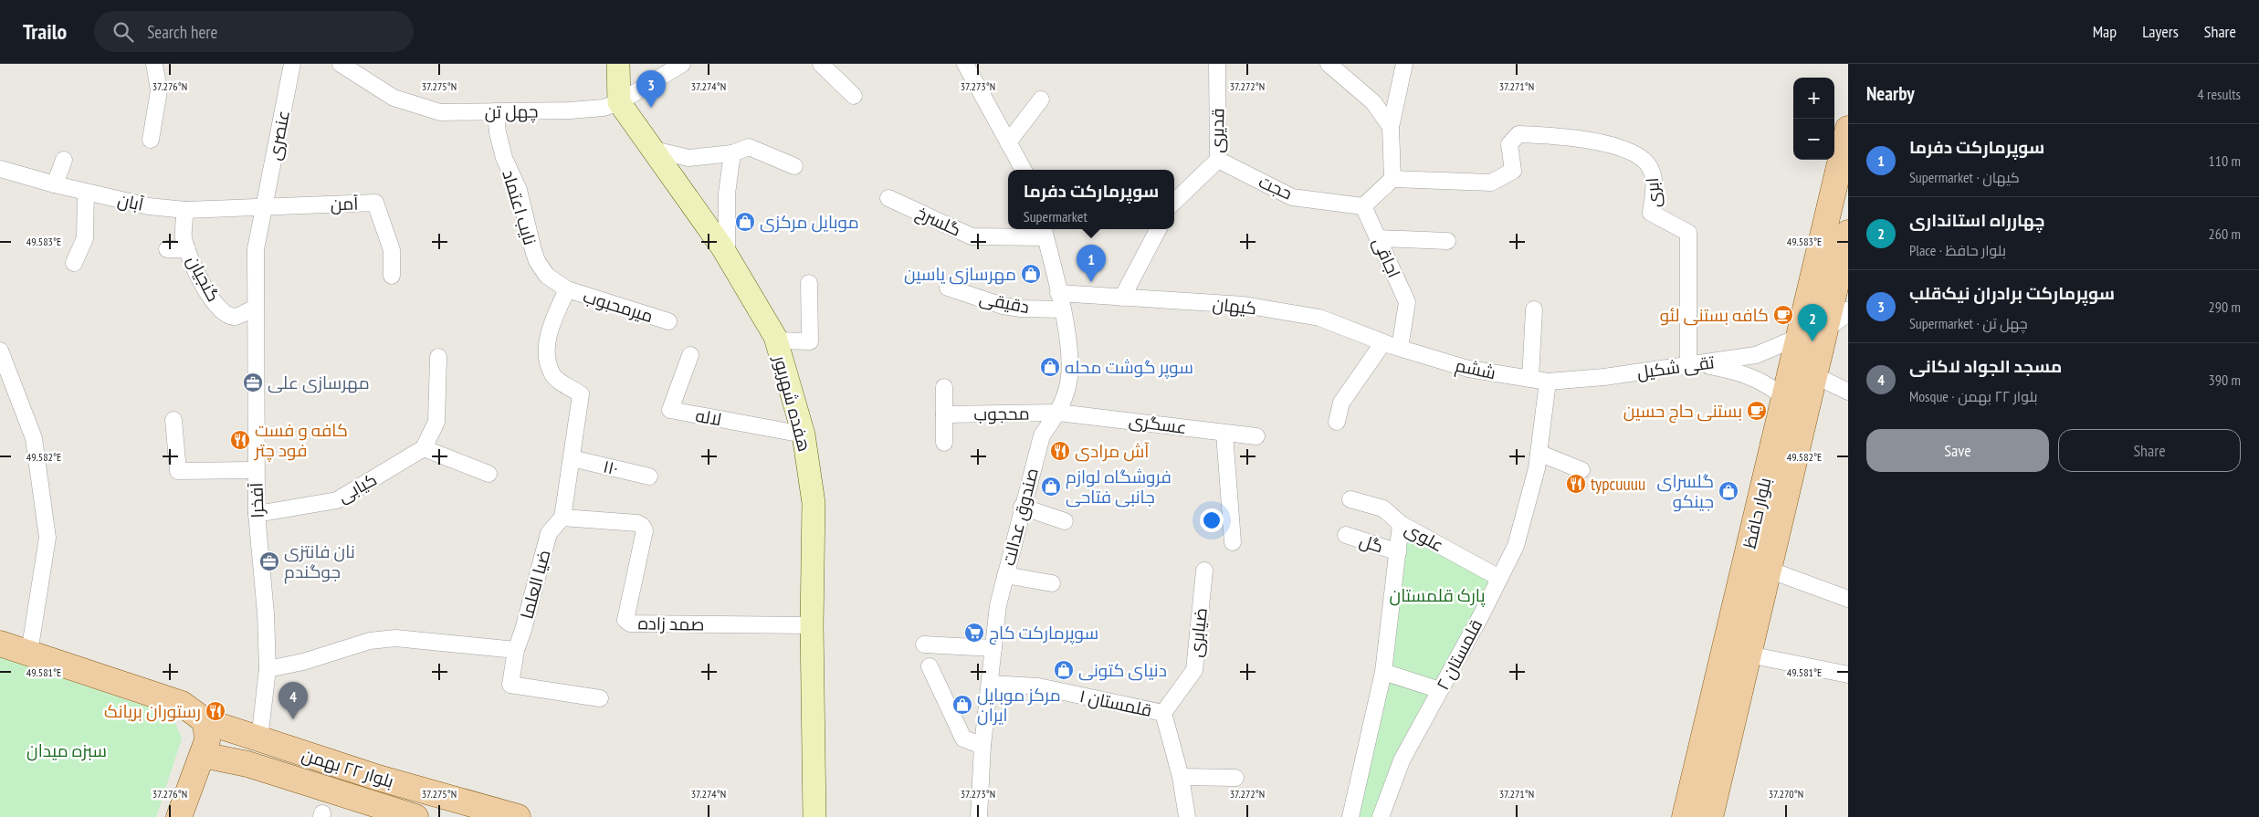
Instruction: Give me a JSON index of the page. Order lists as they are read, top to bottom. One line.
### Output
{"streets":{"main road":["هفده شهریور","بلوار حافظ","بلوار ۲۲ بهمن"],"street":["چهل تن","قدیری","عنصری","حجت","ابری","آبان","آمن","نایب اعتماد","گلسرخ","اجاقی","گنجیان","دقیقی","میرمحبوب","کیهان","تقی شکیل","ششم","محجوب","لاله","عسگری","۱۱۰","کیابی","آفخرا","صندوق عدالت","علوی","گل","ضیا العلما","صمد زاده","ضیابری","قلمستان ۲","قلمستان ۱"]},"crossings":[["چهل تن","نایب اعتماد"],["چهل تن","هفده شهریور"],["قدیری","حجت"],["عنصری","آبان"],["عنصری","آمن"],["عنصری","آفخرا"],["حجت","اجاقی"],["ابری","تقی شکیل"],["آبان","آمن"],["آبان","گنجیان"],["آبان","آفخرا"],["آمن","آفخرا"],["نایب اعتماد","میرمحبوب"],["گلسرخ","صندوق عدالت"],["اجاقی","کیهان"],["اجاقی","ششم"],["گنجیان","آفخرا"],["دقیقی","صندوق عدالت"],["کیهان","ششم"],["کیهان","صندوق عدالت"],["تقی شکیل","ششم"],["تقی شکیل","بلوار حافظ"],["تقی شکیل","قلمستان ۲"],["ششم","قلمستان ۲"],["هفده شهریور","لاله"],["هفده شهریور","صمد زاده"],["محجوب","عسگری"],["محجوب","صندوق عدالت"],["عسگری","صندوق عدالت"],["کیابی","آفخرا"],["آفخرا","بلوار ۲۲ بهمن"],["صندوق عدالت","قلمستان ۱"],["علوی","قلمستان ۲"],["ضیا العلما","صمد زاده"],["ضیابری","قلمستان ۱"]],"parks":["پارک قلمستان","سبزه میدان"],"places":{"shop":["موبایل مرکزی","مهرسازی یاسین","سوپر گوشت محله","فروشگاه لوازم جانبی فتاحی","گلسرای جینکو","دنیای کتونی","مرکز موبایل ایران"],"cafe":["کافه بستنی لئو","بستنی حاج حسین"],"office":["مهرسازی علی","نان فانتزی جوگندم"],"restaurant":["کافه و فست فود چتر","آش مرادی","typcuuuu","رستوران بریانک"],"supermarket":["سوپرمارکت کاج"]},"page":{"header":"Trailo","search":"Search here","nav":["Map","Layers","Share"],"heading":["Nearby","4 results"],"pins":["3","1","2","4"],"map_buttons":["+","−"],"list":[{"mark":"1","name":"سوپرمارکت دفرما","note":"Supermarket · کیهان","value":"110 m"},{"mark":"2","name":"چهارراه استانداری","note":"Place · بلوار حافظ","value":"260 m"},{"mark":"3","name":"سوپرمارکت برادران نیک‌قلب","note":"Supermarket · چهل تن","value":"290 m"},{"mark":"4","name":"مسجد الجواد لاکانی","note":"Mosque · بلوار ۲۲ بهمن","value":"390 m"}],"popup":["سوپرمارکت دفرما","Supermarket"],"buttons":["Save","Share"]},"coordinates":["37.276°N","37.275°N","37.274°N","37.273°N","37.272°N","37.271°N","49.583°E","49.582°E","49.581°E","37.270°N"]}
